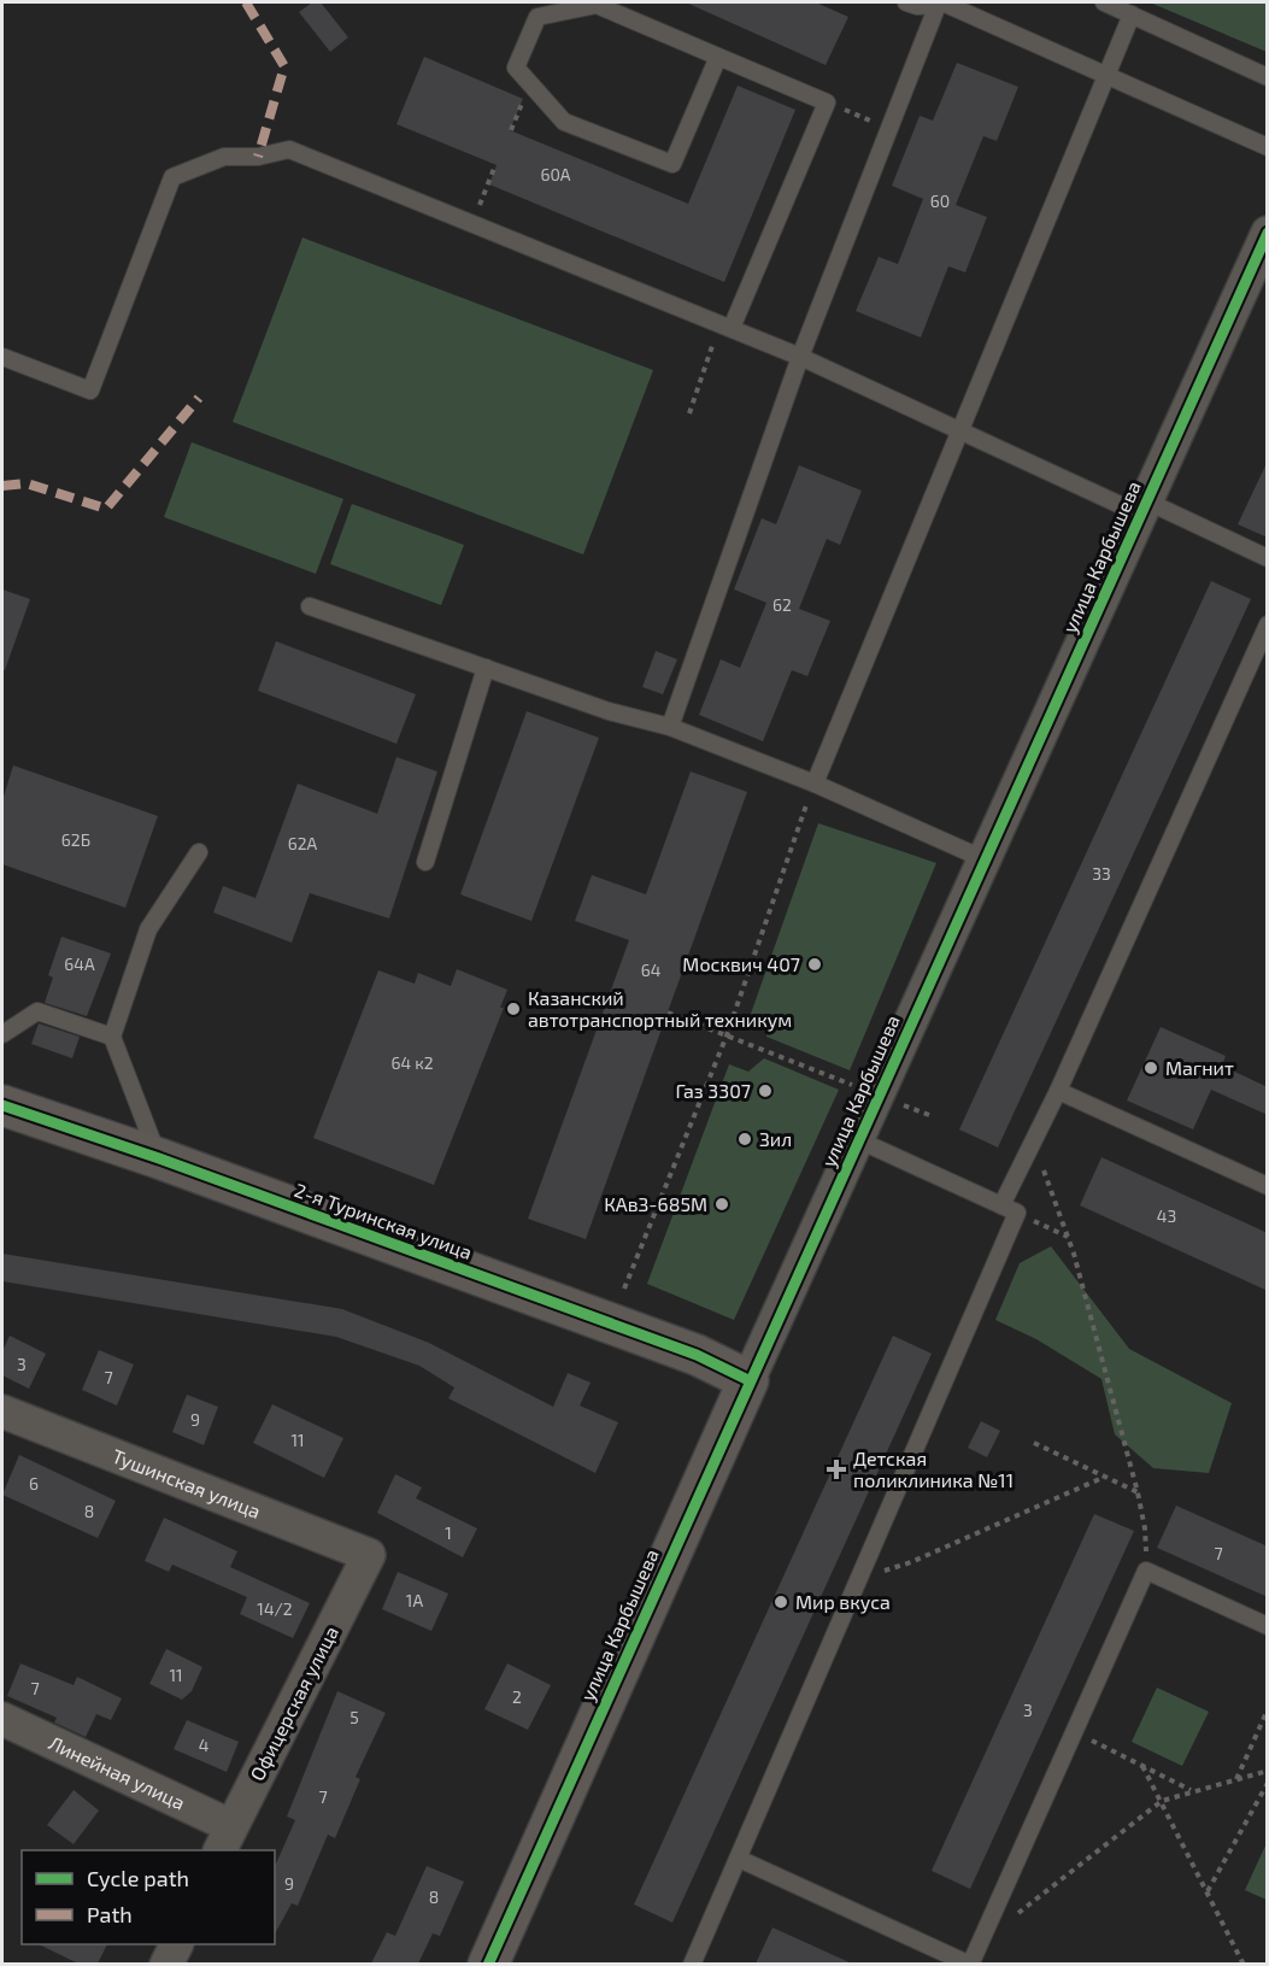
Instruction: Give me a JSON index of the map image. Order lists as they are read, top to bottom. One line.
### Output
{"streets":{"street":["улица Карбышева","2-я Туринская улица","Тушинская улица","Офицерская улица","Линейная улица"]},"crossings":[["улица Карбышева","2-я Туринская улица"],["Тушинская улица","Офицерская улица"],["Офицерская улица","Линейная улица"]],"places":{"other":["Москвич 407","Казанский автотранспортный техникум","Магнит","Газ 3307","Зил","КАвЗ-685М","Мир вкуса"],"health":["Детская поликлиника №11"]},"house_numbers":["60А","60","62","62Б","62А","33","64А","64","64 к2","43","3","7","9","11","6","8","1","7","1А","14/2","11","7","2","3","5","4","7","9","8"],"legend":["Cycle path","Path"]}
